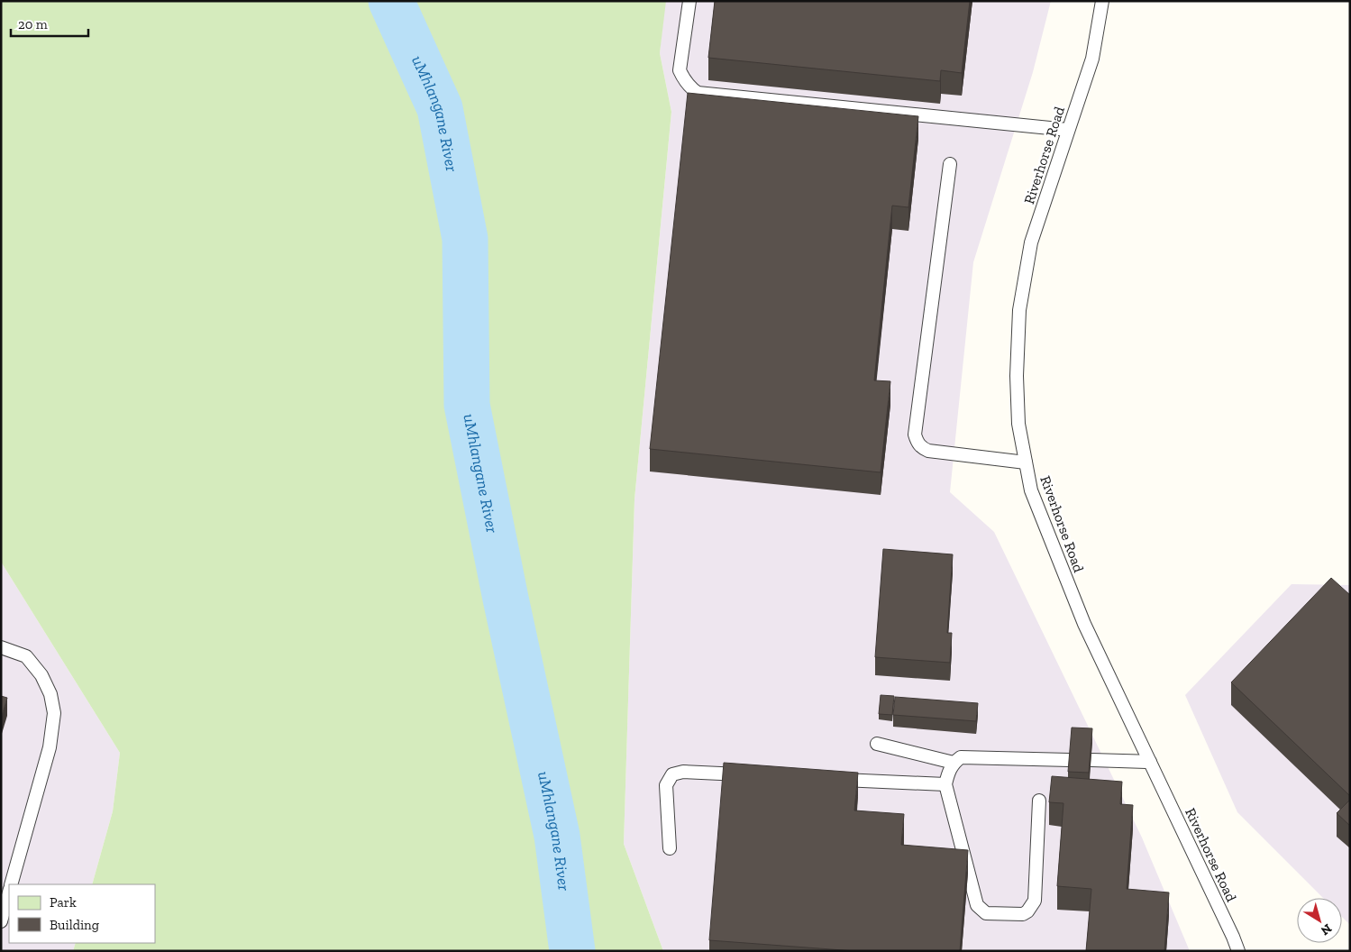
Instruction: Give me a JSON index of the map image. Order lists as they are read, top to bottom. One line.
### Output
{"streets":{"lane":["Riverhorse Road"]},"water":["uMhlangane River"],"legend":["Park","Building"],"scale_bar":"20 m","north":"bottom right"}
